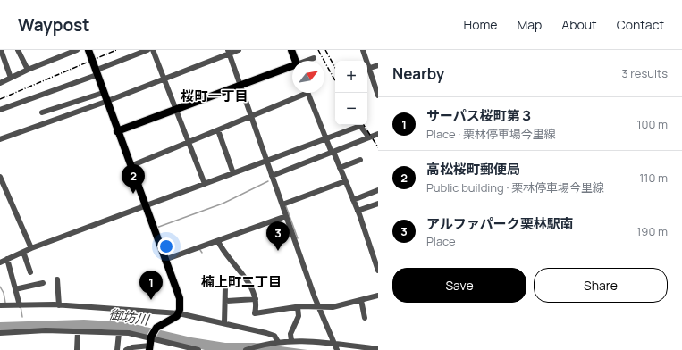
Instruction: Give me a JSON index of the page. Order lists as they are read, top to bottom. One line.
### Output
{"districts":["桜町一丁目","楠上町二丁目"],"water":["御坊川"],"north":"top right","page":{"header":"Waypost","nav":["Home","Map","About","Contact"],"heading":["Nearby","3 results"],"map_buttons":["+","−"],"list":[{"mark":"1","name":"サーパス桜町第３","note":"Place · 栗林停車場今里線","value":"100 m"},{"mark":"2","name":"高松桜町郵便局","note":"Public building · 栗林停車場今里線","value":"110 m"},{"mark":"3","name":"アルファパーク栗林駅南","note":"Place","value":"190 m"}],"pins":["2","3","1"],"buttons":["Save","Share"]}}
